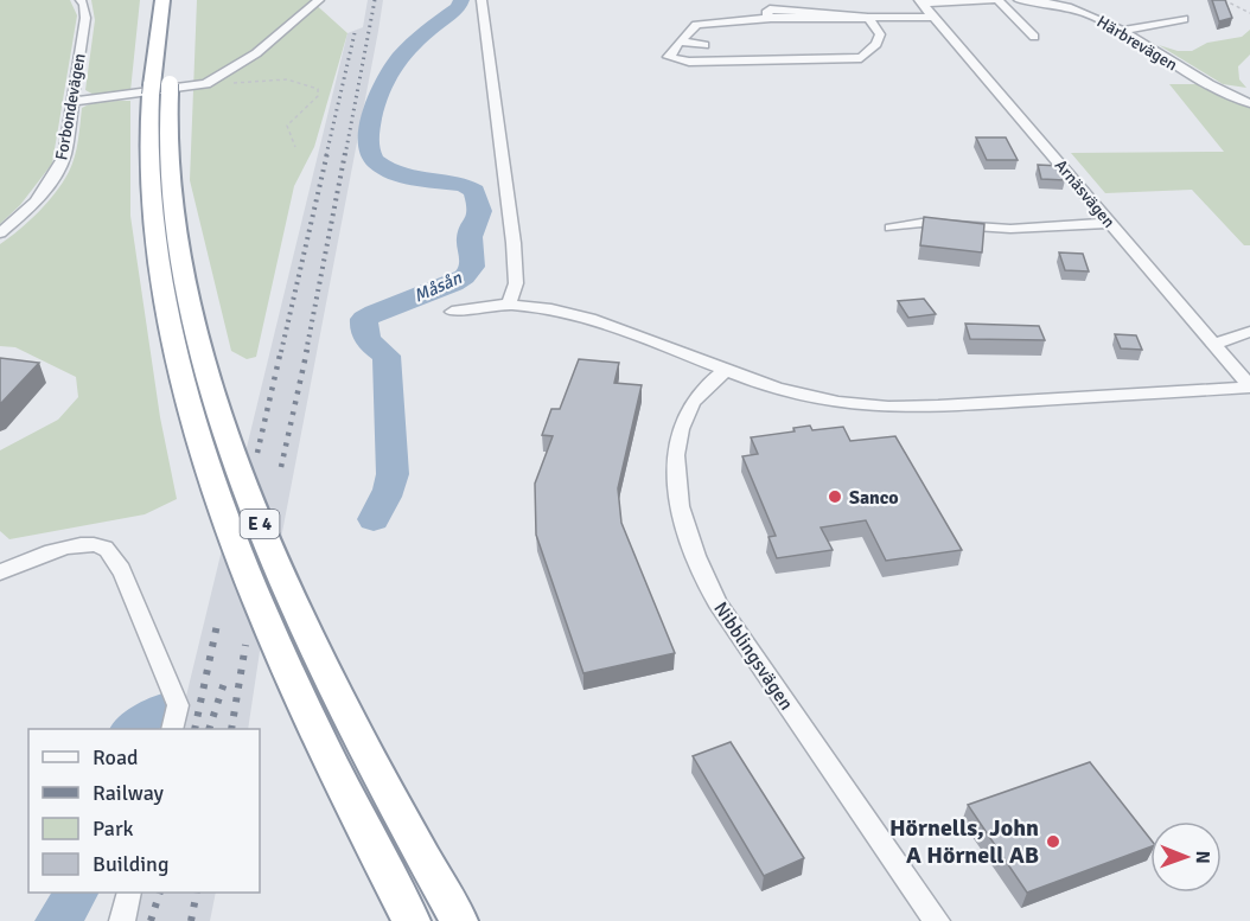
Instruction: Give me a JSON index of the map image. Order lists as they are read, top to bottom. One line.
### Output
{"streets":{"highway":["E 4"],"street":["Härbrevägen","Forbondevägen","Arnäsvägen","Nibblingsvägen"]},"water":["Måsån"],"places":["Sanco","Hörnells, John A Hörnell AB"],"legend":["Road","Railway","Park","Building"],"north":"right"}
